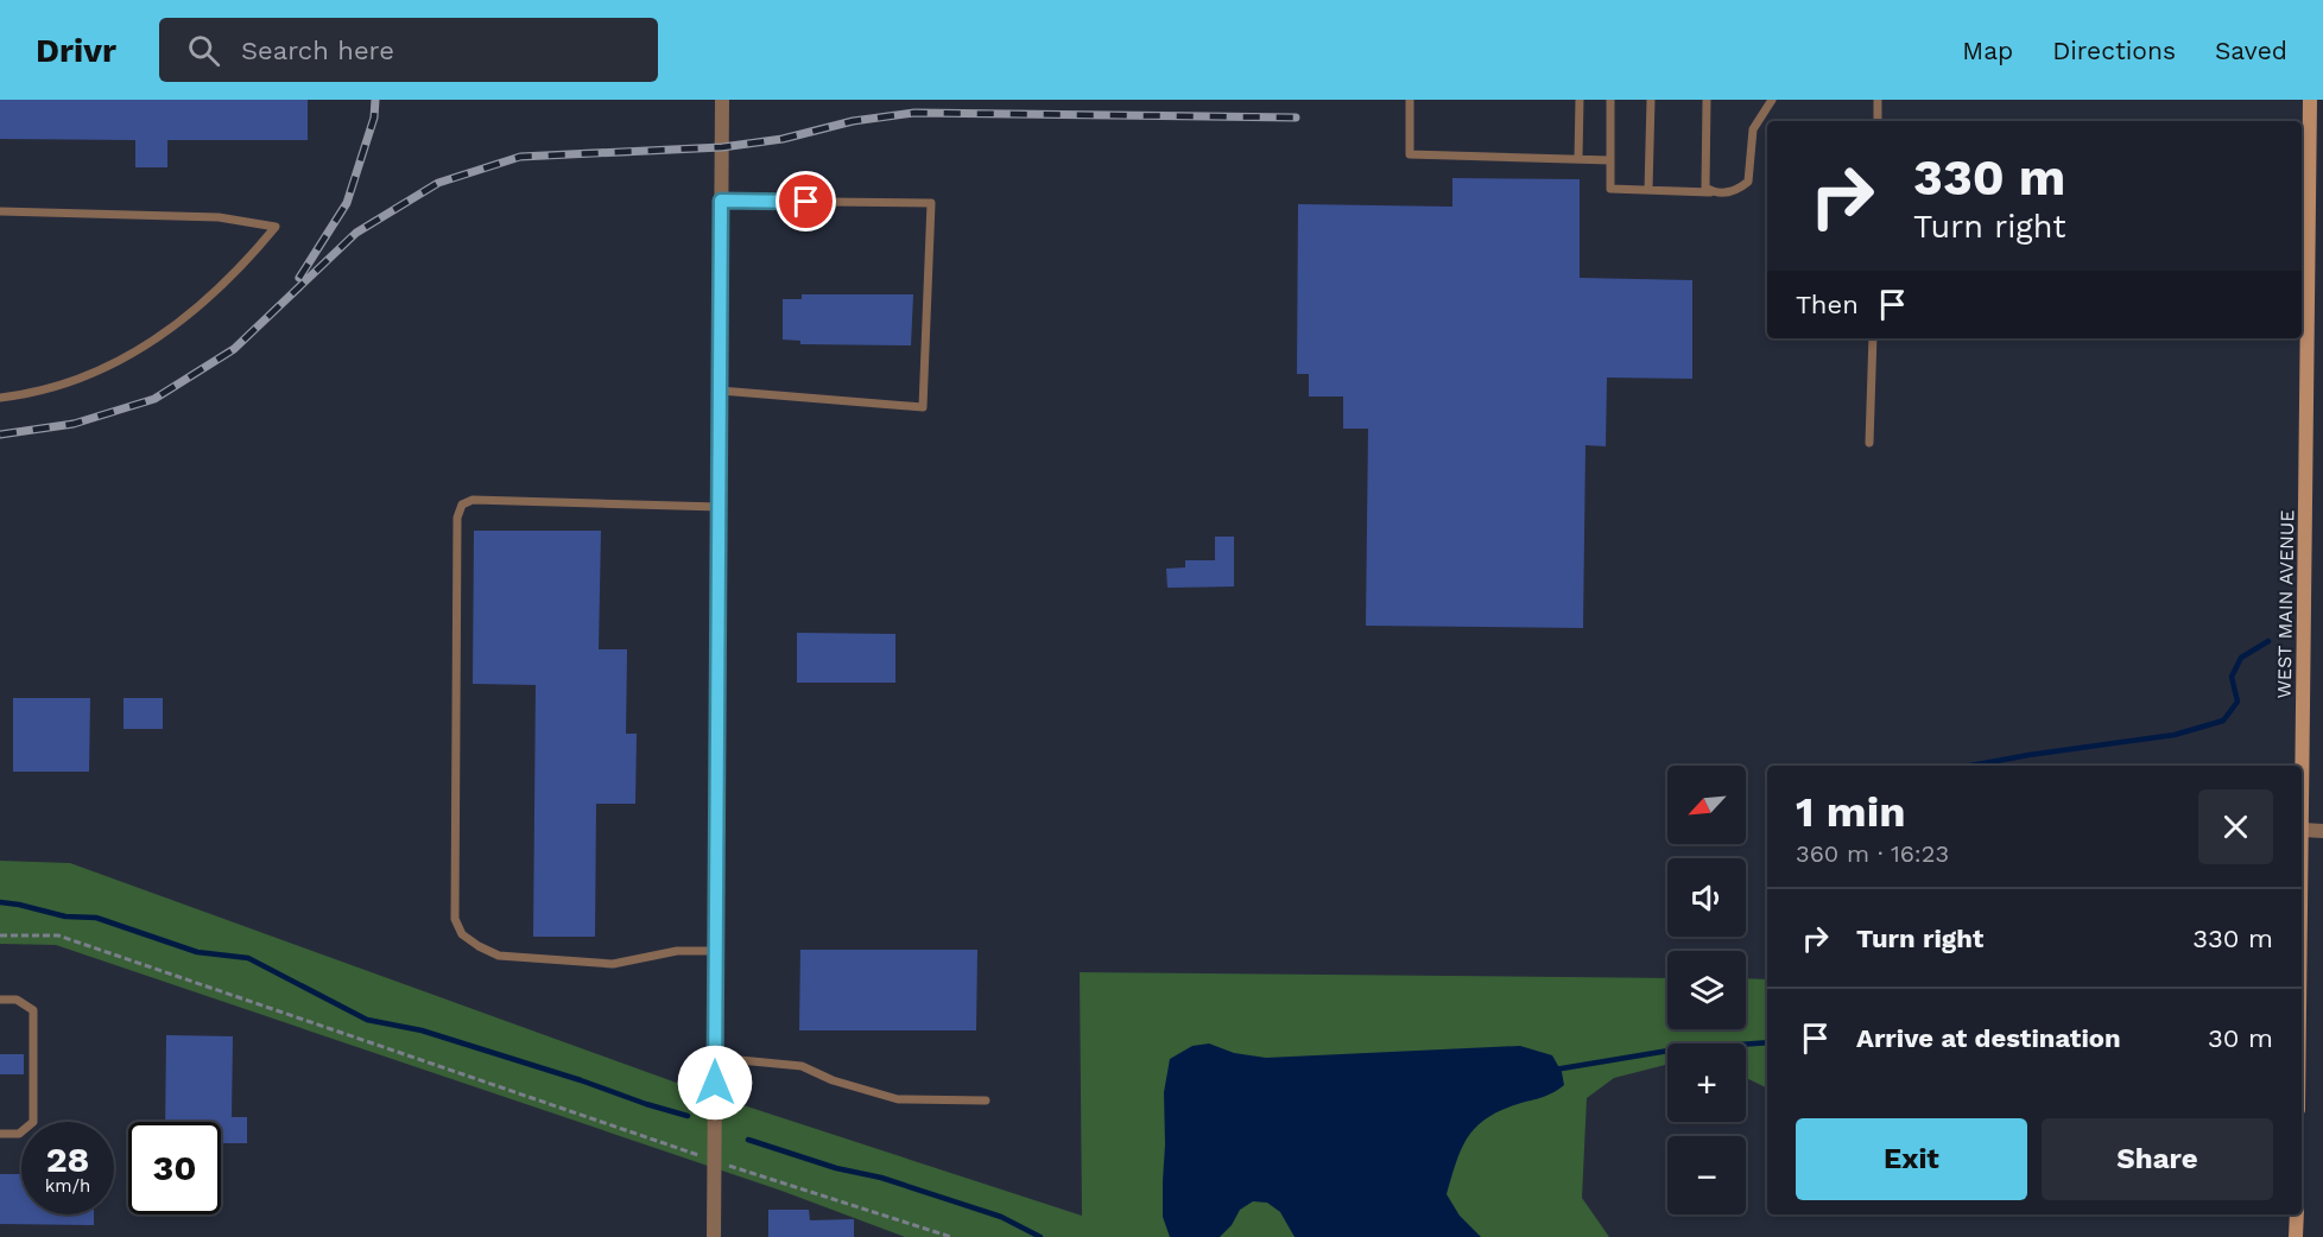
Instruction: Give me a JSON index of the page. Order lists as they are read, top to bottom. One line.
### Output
{"streets":{"main road":["WEST MAIN AVENUE"]},"north":"bottom left","page":{"header":"Drivr","search":"Search here","nav":["Map","Directions","Saved"],"turn":["330 m","Turn right"],"then":"Then","map_buttons":["+","−"],"heading":["1 min","360 m · 16:23"],"list":[{"name":"Turn right","value":"330 m"},{"name":"Arrive at destination","value":"30 m"}],"buttons":["Exit","Share"],"speed":"28 km/h","limit":"30"}}
